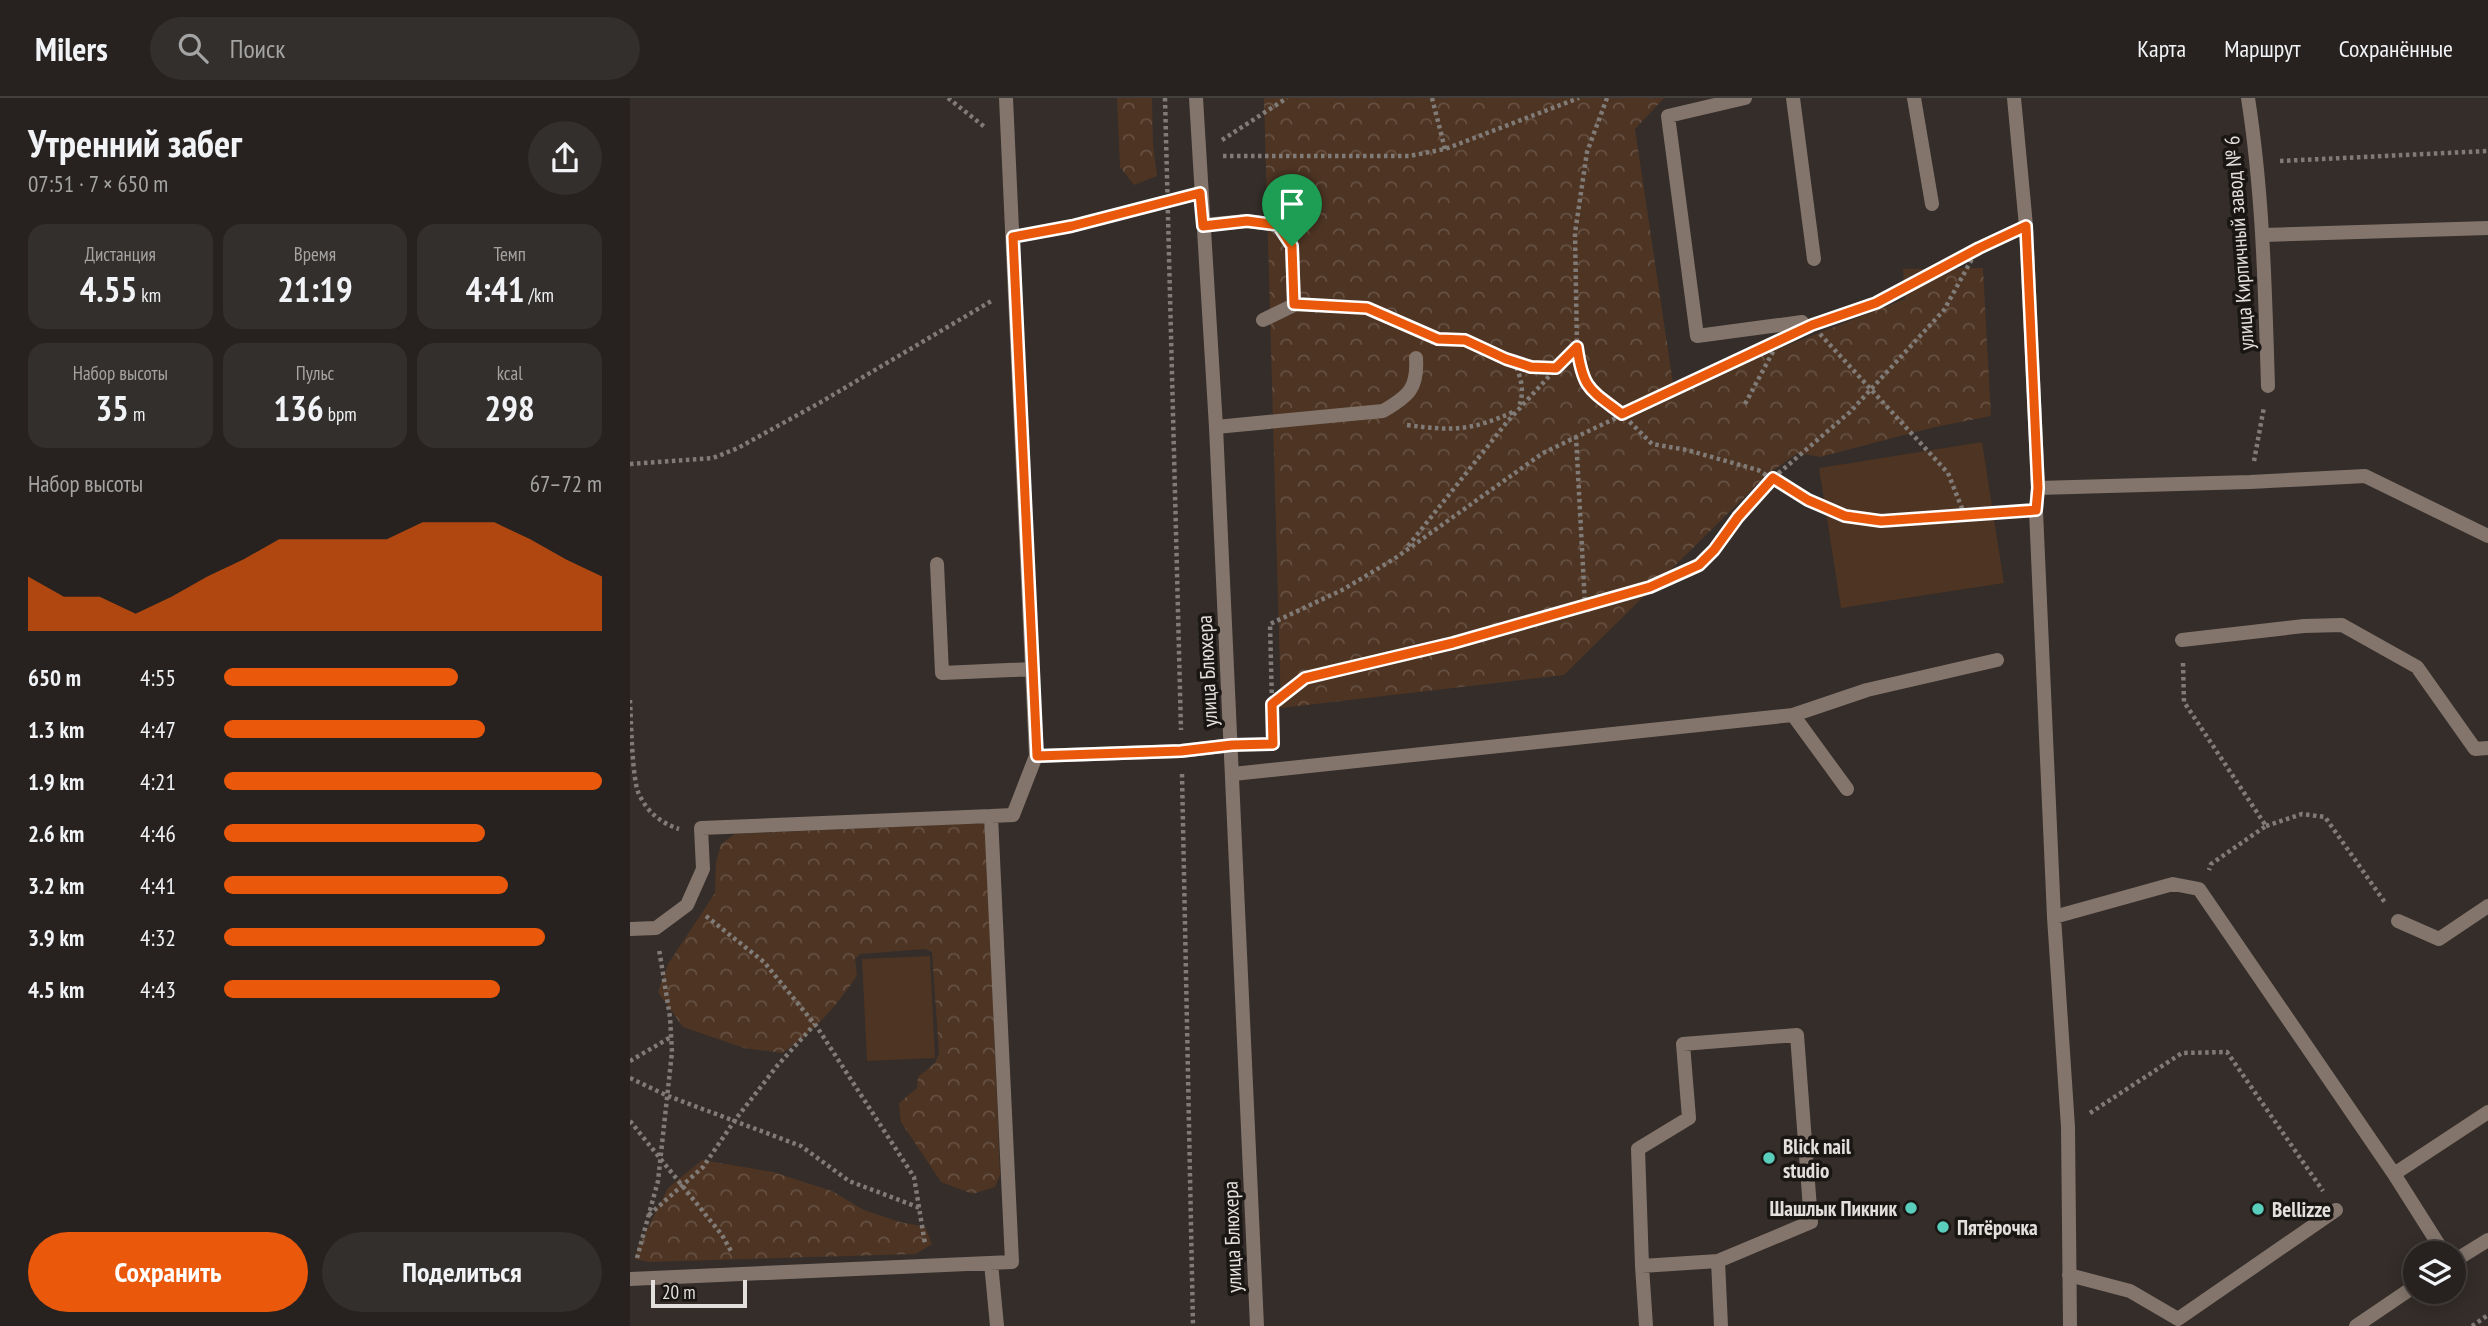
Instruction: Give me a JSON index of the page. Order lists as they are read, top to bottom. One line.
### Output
{"streets":{"street":["улица Кирпичный завод № 6","улица Блюхера"]},"places":["Blick nail studio","Шашлык Пикник","Bellizze","Пятёрочка"],"scale_bar":"20 m","page":{"header":"Milers","search":"Поиск","nav":["Карта","Маршрут","Сохранённые"],"heading":["Утренний забег","07:51 · 7 × 650 m"],"stats":[["Дистанция","4.55 km"],["Время","21:19"],["Темп","4:41 /km"],["Набор высоты","35 m"],["Пульс","136 bpm"],["kcal","298"]],"chart":["Набор высоты","67–72 m"],"list":[{"name":"650 m","note":"4:55"},{"name":"1.3 km","note":"4:47"},{"name":"1.9 km","note":"4:21"},{"name":"2.6 km","note":"4:46"},{"name":"3.2 km","note":"4:41"},{"name":"3.9 km","note":"4:32"},{"name":"4.5 km","note":"4:43"}],"buttons":["Сохранить","Поделиться"],"scale":"20 m"}}
